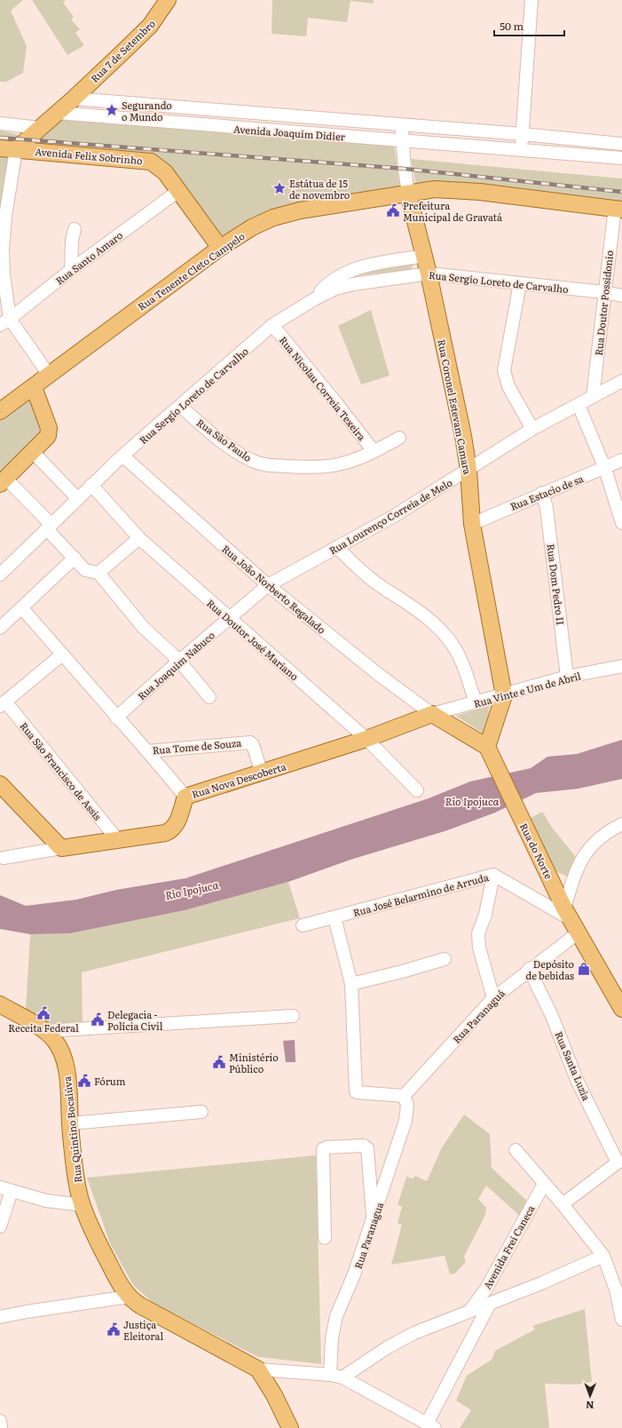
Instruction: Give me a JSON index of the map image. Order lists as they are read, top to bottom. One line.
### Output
{"streets":{"main road":["Rua 7 de Setembro","Avenida Felix Sobrinho","Rua Tenente Cleto Campelo","Rua Coronel Estevam Camara","Rua Nova Descoberta","Rua do Norte","Rua Quintino Bocaiúva"],"street":["Avenida Joaquim Didier","Rua Santo Amaro","Rua Sergio Loreto de Carvalho","Rua Doutor Possidonio","Rua Nicolau Correia Texeira","Rua São Paulo","Rua Estacio de sa","Rua Lourenço Correia de Melo","Rua Dom Pedro II","Rua João Norberto Regalado","Rua Doutor José Mariano","Rua Joaquim Nabuco","Rua Vinte e Um de Abril","Rua Tome de Souza","Rua São Francisco de Assis","Rua José Belarmino de Arruda","Rua Paranaguá","Rua Santa Luzia","Rua Paranagua","Avenida Frei Caneca"]},"crossings":[["Rua 7 de Setembro","Avenida Joaquim Didier"],["Rua 7 de Setembro","Avenida Felix Sobrinho"],["Avenida Felix Sobrinho","Rua Santo Amaro"],["Avenida Felix Sobrinho","Rua Tenente Cleto Campelo"],["Rua Tenente Cleto Campelo","Rua Doutor Possidonio"],["Rua Tenente Cleto Campelo","Rua Coronel Estevam Camara"],["Rua Sergio Loreto de Carvalho","Rua Doutor Possidonio"],["Rua Sergio Loreto de Carvalho","Rua Nicolau Correia Texeira"],["Rua Sergio Loreto de Carvalho","Rua Coronel Estevam Camara"],["Rua Sergio Loreto de Carvalho","Rua São Paulo"],["Rua Sergio Loreto de Carvalho","Rua João Norberto Regalado"],["Rua Sergio Loreto de Carvalho","Rua Doutor José Mariano"],["Rua Doutor Possidonio","Rua Lourenço Correia de Melo"],["Rua Nicolau Correia Texeira","Rua São Paulo"],["Rua Coronel Estevam Camara","Rua Estacio de sa"],["Rua Coronel Estevam Camara","Rua Lourenço Correia de Melo"],["Rua Coronel Estevam Camara","Rua Vinte e Um de Abril"],["Rua Coronel Estevam Camara","Rua do Norte"],["Rua Estacio de sa","Rua Dom Pedro II"],["Rua Lourenço Correia de Melo","Rua João Norberto Regalado"],["Rua Lourenço Correia de Melo","Rua Joaquim Nabuco"],["Rua Dom Pedro II","Rua Vinte e Um de Abril"],["Rua João Norberto Regalado","Rua Joaquim Nabuco"],["Rua João Norberto Regalado","Rua Vinte e Um de Abril"],["Rua João Norberto Regalado","Rua Nova Descoberta"],["Rua Doutor José Mariano","Rua Joaquim Nabuco"],["Rua Doutor José Mariano","Rua Nova Descoberta"],["Rua Vinte e Um de Abril","Rua Nova Descoberta"],["Rua Tome de Souza","Rua Nova Descoberta"],["Rua São Francisco de Assis","Rua Nova Descoberta"],["Rua do Norte","Rua José Belarmino de Arruda"],["Rua do Norte","Rua Paranaguá"],["Rua José Belarmino de Arruda","Rua Paranaguá"],["Rua Paranaguá","Rua Santa Luzia"],["Rua Paranaguá","Rua Paranagua"]],"water":["Rio Ipojuca"],"places":{"place":["Segurando o Mundo","Estátua de 15 de novembro"],"public building":["Prefeitura Municipal de Gravatá","Receita Federal","Delegacia - Polícia Civil","Ministério Público","Fórum","Justiça Eleitoral"],"shop":["Depósito de bebidas"]},"scale_bar":"50 m","north":"bottom"}
